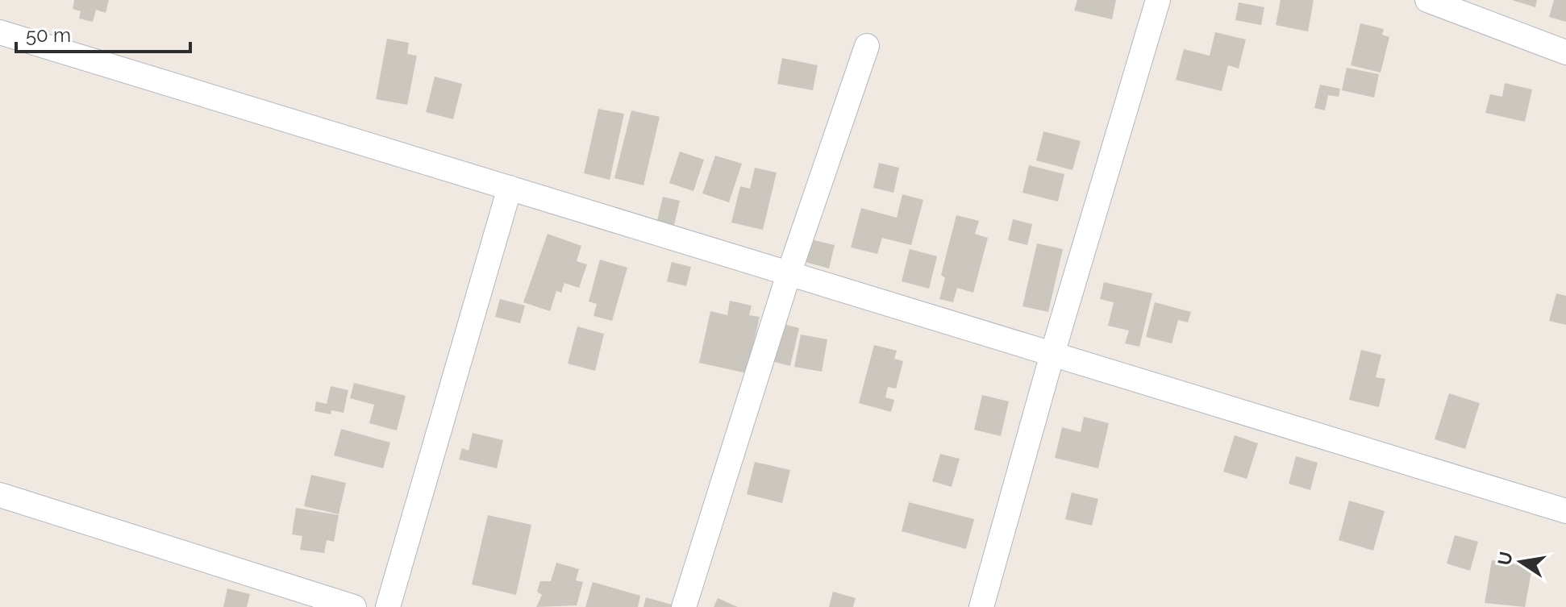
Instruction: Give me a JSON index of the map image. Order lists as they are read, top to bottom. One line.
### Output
{"scale_bar":"50 m","north":"left"}
